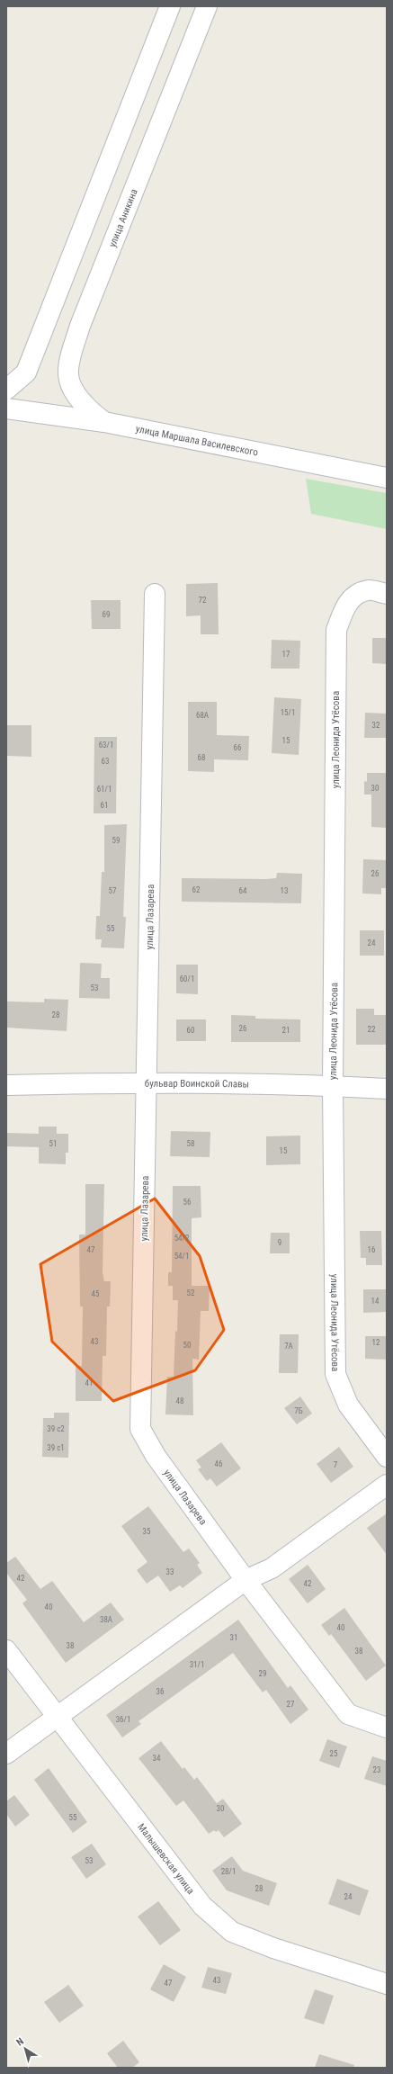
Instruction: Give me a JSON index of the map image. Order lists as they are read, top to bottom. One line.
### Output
{"streets":{"street":["улица Аникина","улица Маршала Василевского","улица Леонида Утёсова","улица Лазарева","бульвар Воинской Славы","Малышевская улица"]},"crossings":[["улица Аникина","улица Маршала Василевского"],["улица Леонида Утёсова","бульвар Воинской Славы"],["улица Лазарева","бульвар Воинской Славы"]],"house_numbers":["72","69","17","15/1","68А","32","15","63/1","66","68","63","30","61/1","61","59","26","62","57","64","13","55","24","60/1","53","28","26","22","60","21","51","58","15","56","54/2","9","47","16","54/1","52","45","14","43","12","50","7А","41","48","7Б","39 с2","39 с1","46","7","35","33","42","42","40","38А","40","31","38","38","31/1","29","36","27","36/1","25","34","23","30","55","53","28/1","28","24","43","47"],"north":"top left"}
